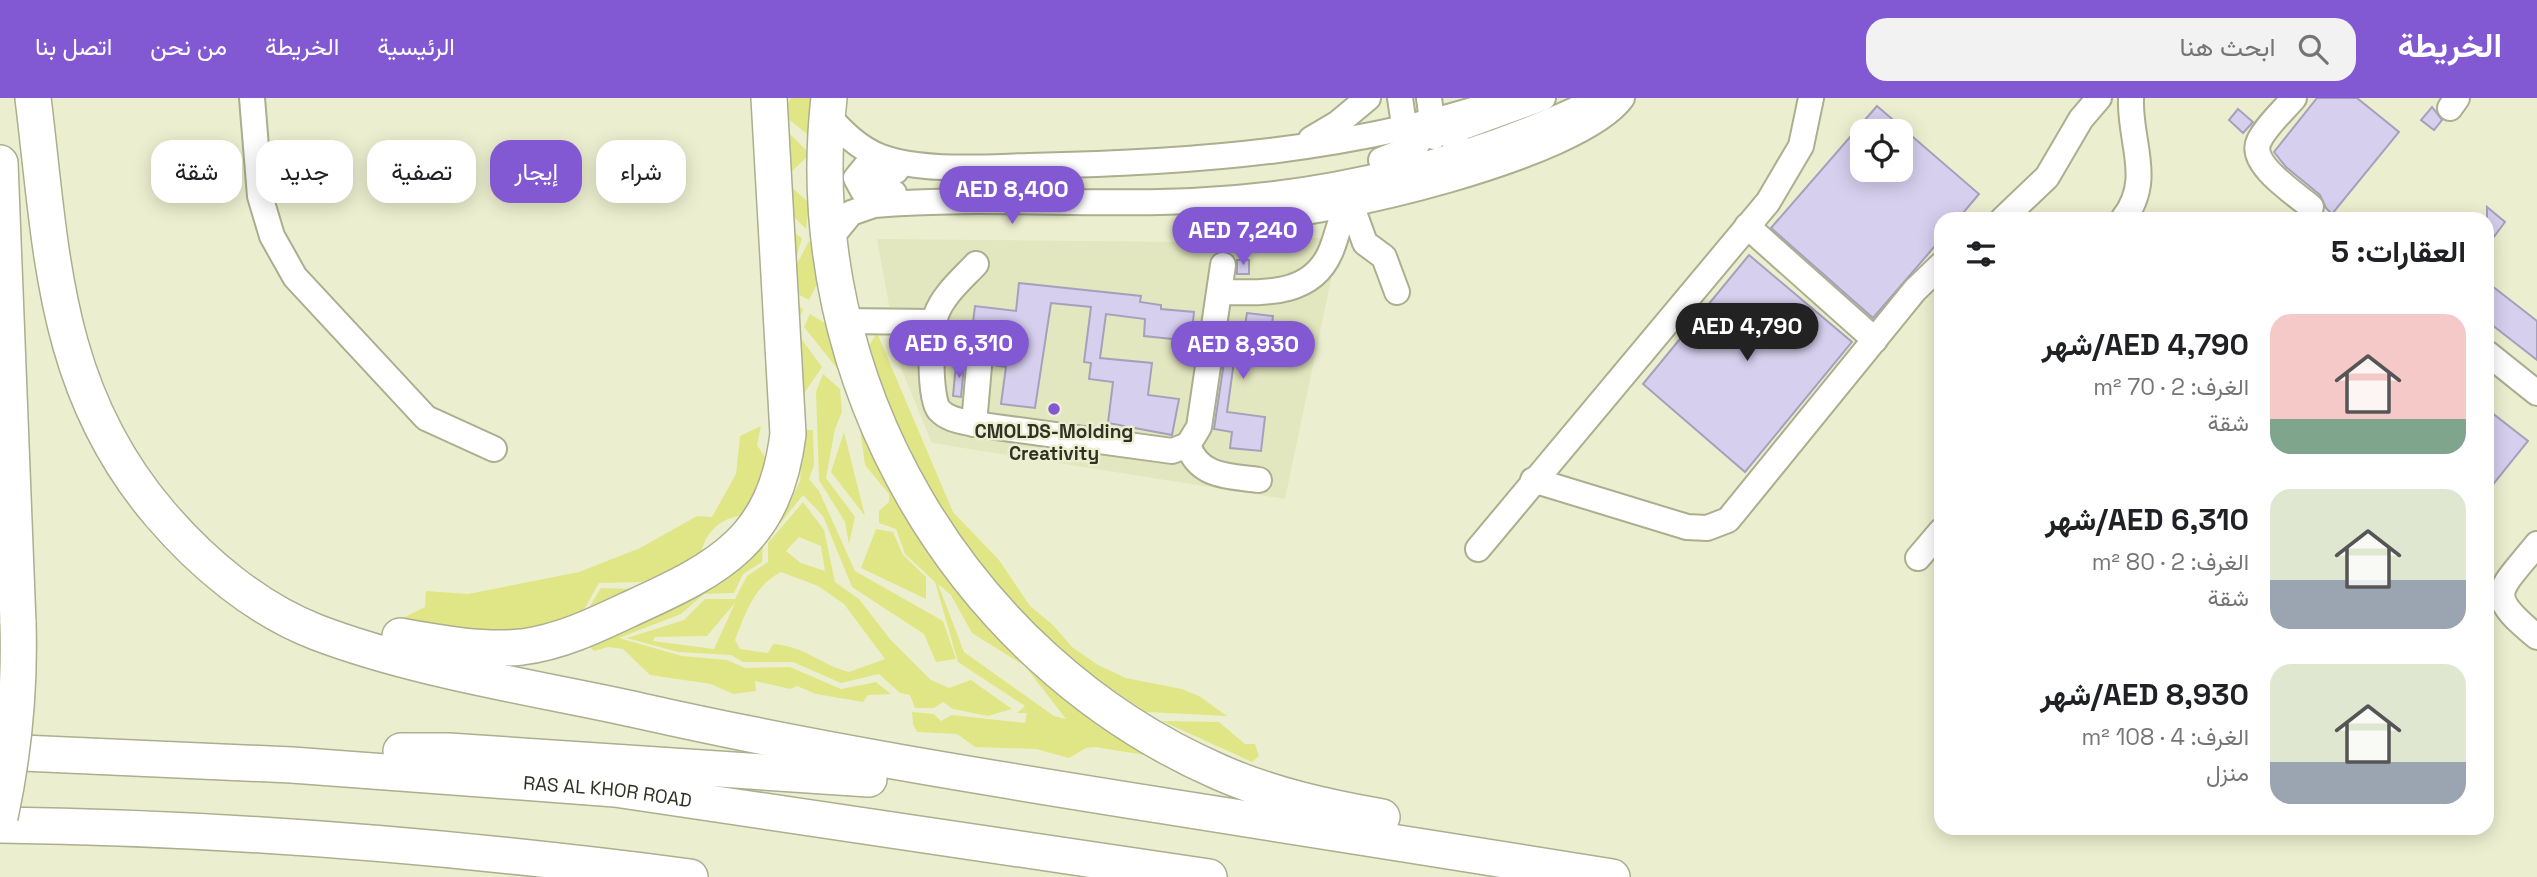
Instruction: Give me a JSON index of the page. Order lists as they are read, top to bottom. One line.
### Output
{"streets":{"highway":["RAS AL KHOR ROAD"]},"places":["CMOLDS-Molding Creativity"],"page":{"header":"الخريطة","search":"ابحث هنا","nav":["الرئيسية","الخريطة","من نحن","اتصل بنا"],"chip":["شراء","إيجار","تصفية","جديد","شقة"],"price":["AED 8,400","AED 7,240","AED 4,790","AED 6,310","AED 8,930"],"heading":"العقارات: 5","list":[{"name":"AED 4,790/شهر","note":"الغرف: 2 · 70 m² · شقة"},{"name":"AED 6,310/شهر","note":"الغرف: 2 · 80 m² · شقة"},{"name":"AED 8,930/شهر","note":"الغرف: 4 · 108 m² · منزل"}]}}
